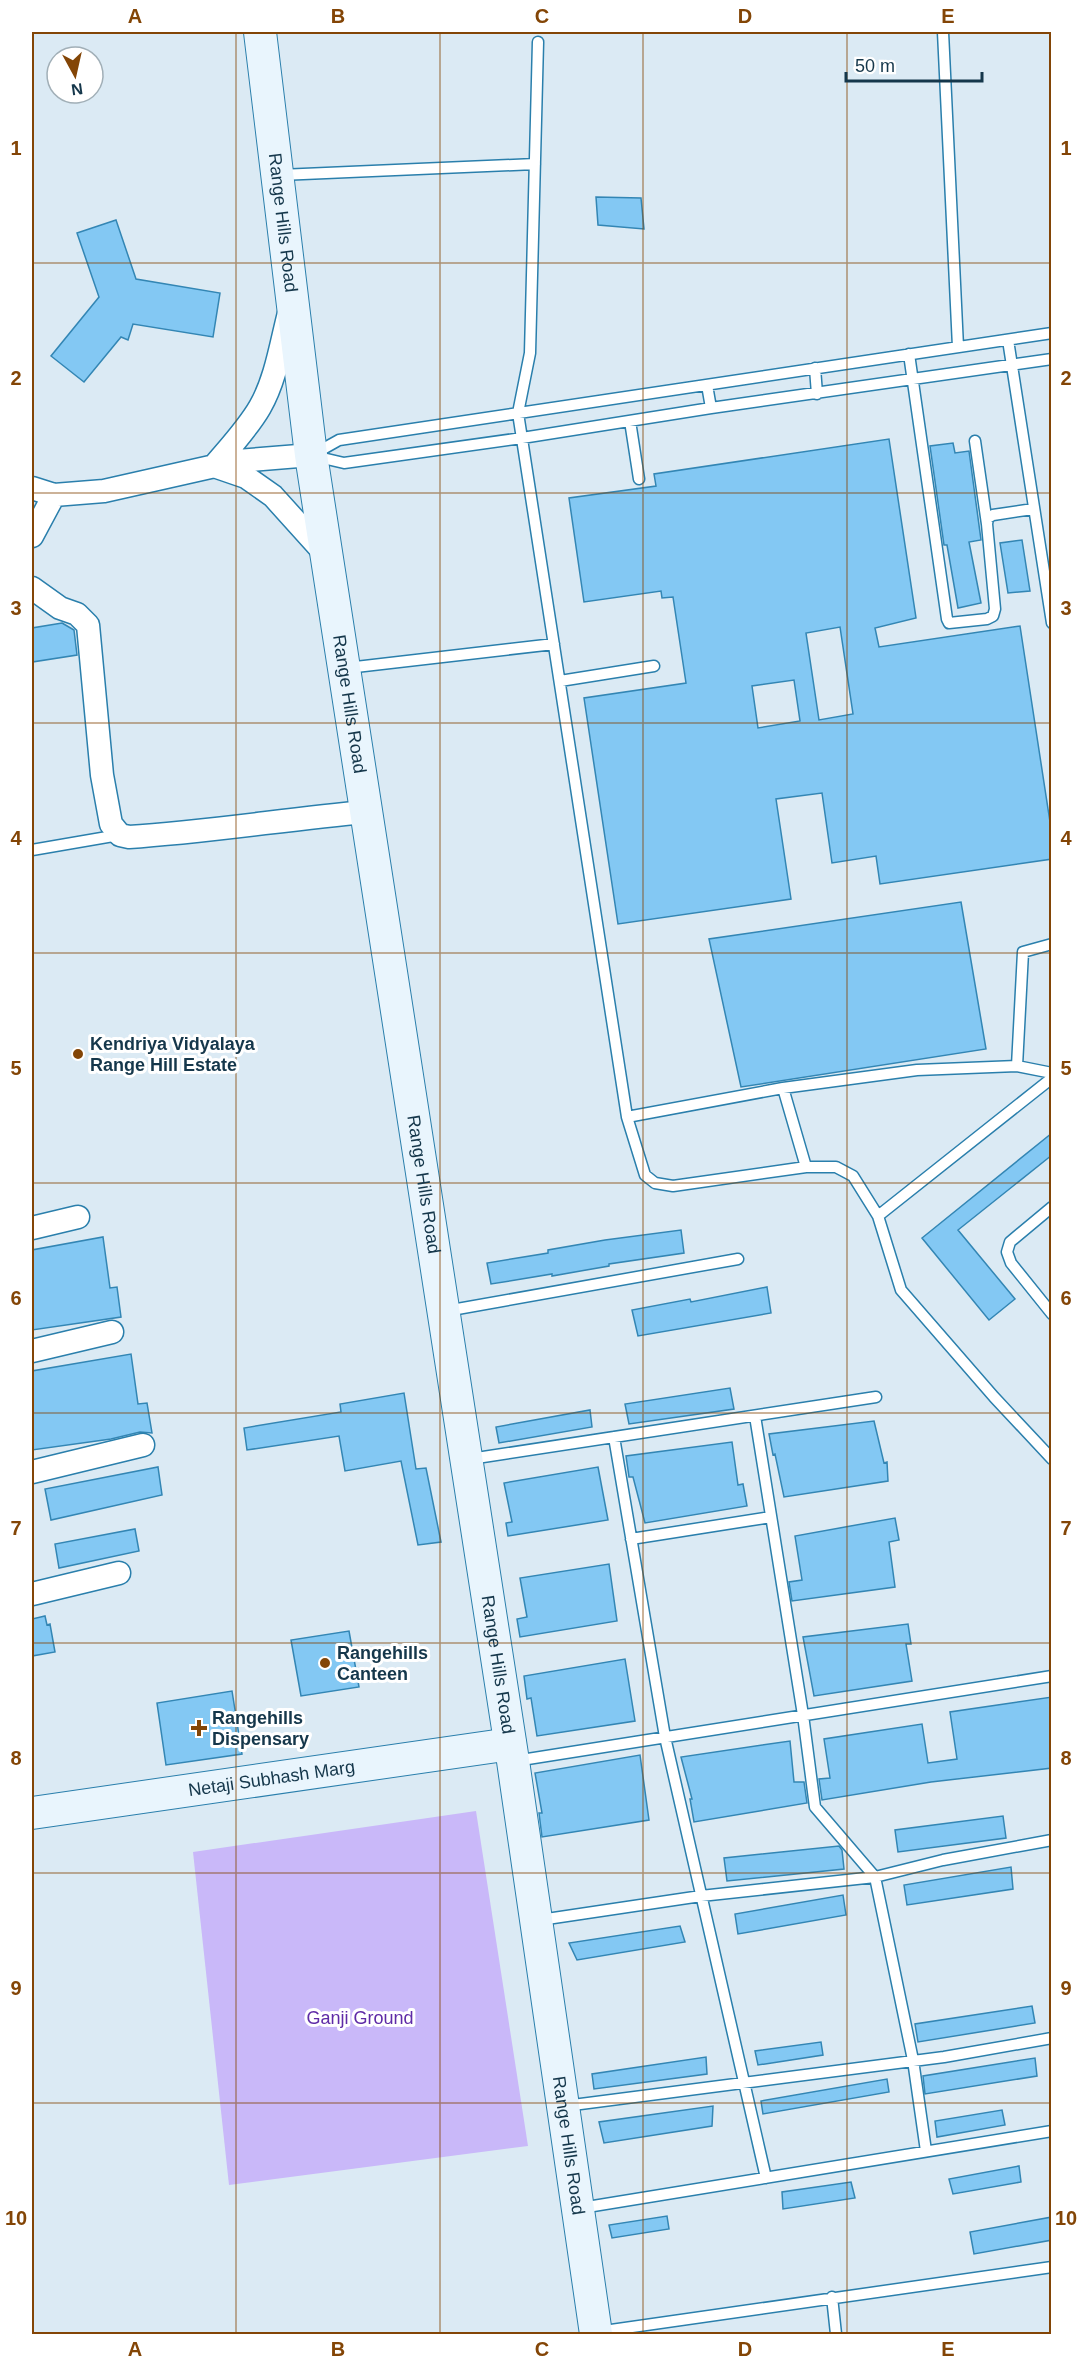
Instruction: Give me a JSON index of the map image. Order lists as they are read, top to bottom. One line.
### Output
{"streets":{"street":["Range Hills Road","Netaji Subhash Marg"]},"crossings":[["Range Hills Road","Netaji Subhash Marg"]],"parks":["Ganji Ground"],"places":{"other":["Kendriya Vidyalaya Range Hill Estate","Rangehills Canteen"],"health":["Rangehills Dispensary"]},"scale_bar":"50 m","north":"bottom","grid":{"columns":["A","B","C","D","E"],"rows":["1","2","3","4","5","6","7","8","9","10"]}}
